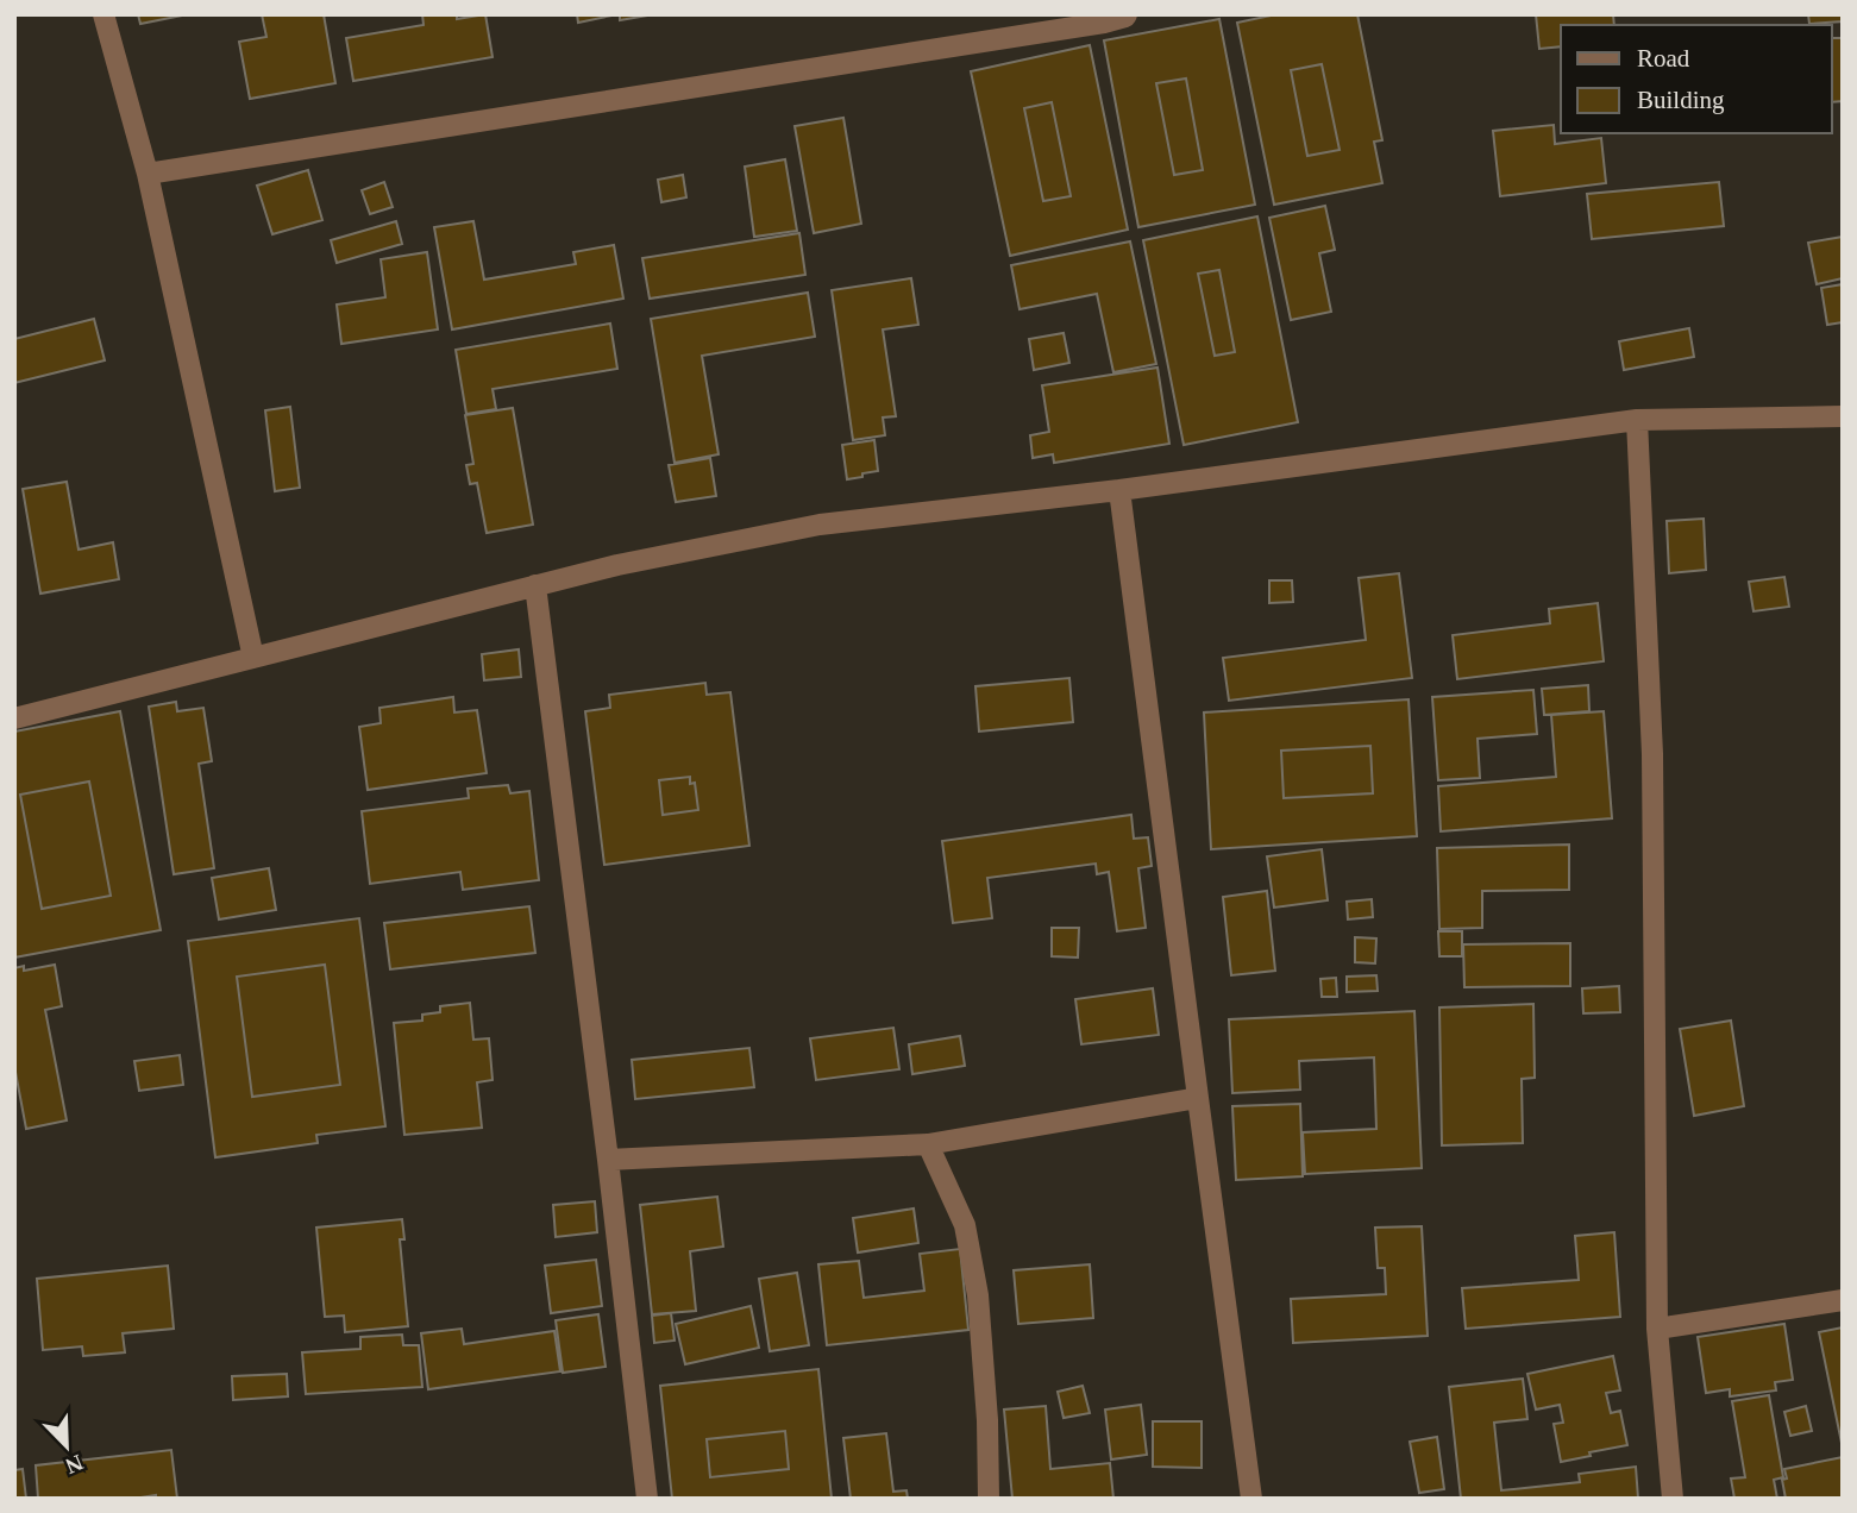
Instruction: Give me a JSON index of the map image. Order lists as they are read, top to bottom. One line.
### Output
{"legend":["Road","Building"],"north":"bottom right"}
